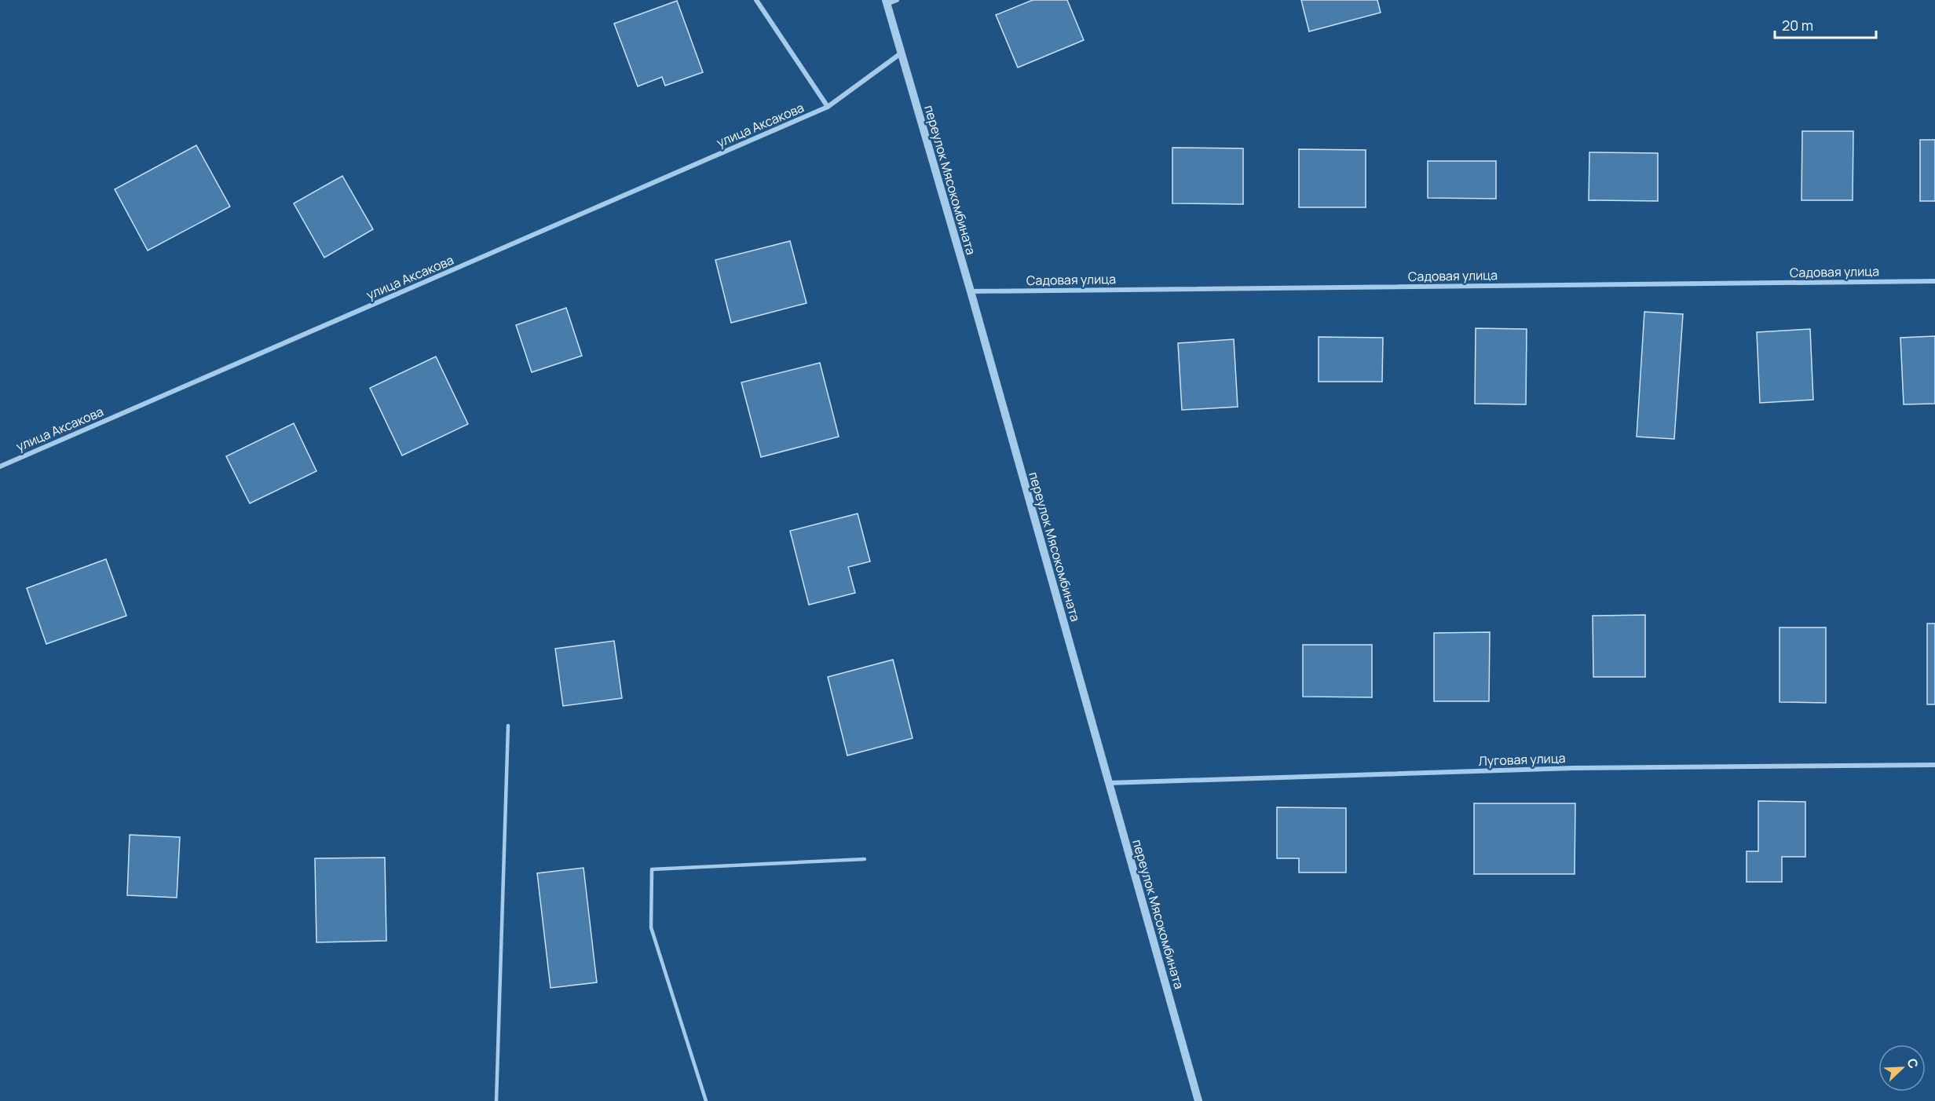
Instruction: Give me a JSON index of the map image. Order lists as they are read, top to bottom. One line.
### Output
{"streets":{"street":["улица Аксакова","переулок Мясокомбината","Садовая улица","Луговая улица"]},"crossings":[["улица Аксакова","переулок Мясокомбината"],["переулок Мясокомбината","Садовая улица"],["переулок Мясокомбината","Луговая улица"]],"scale_bar":"20 m","north":"top right"}
